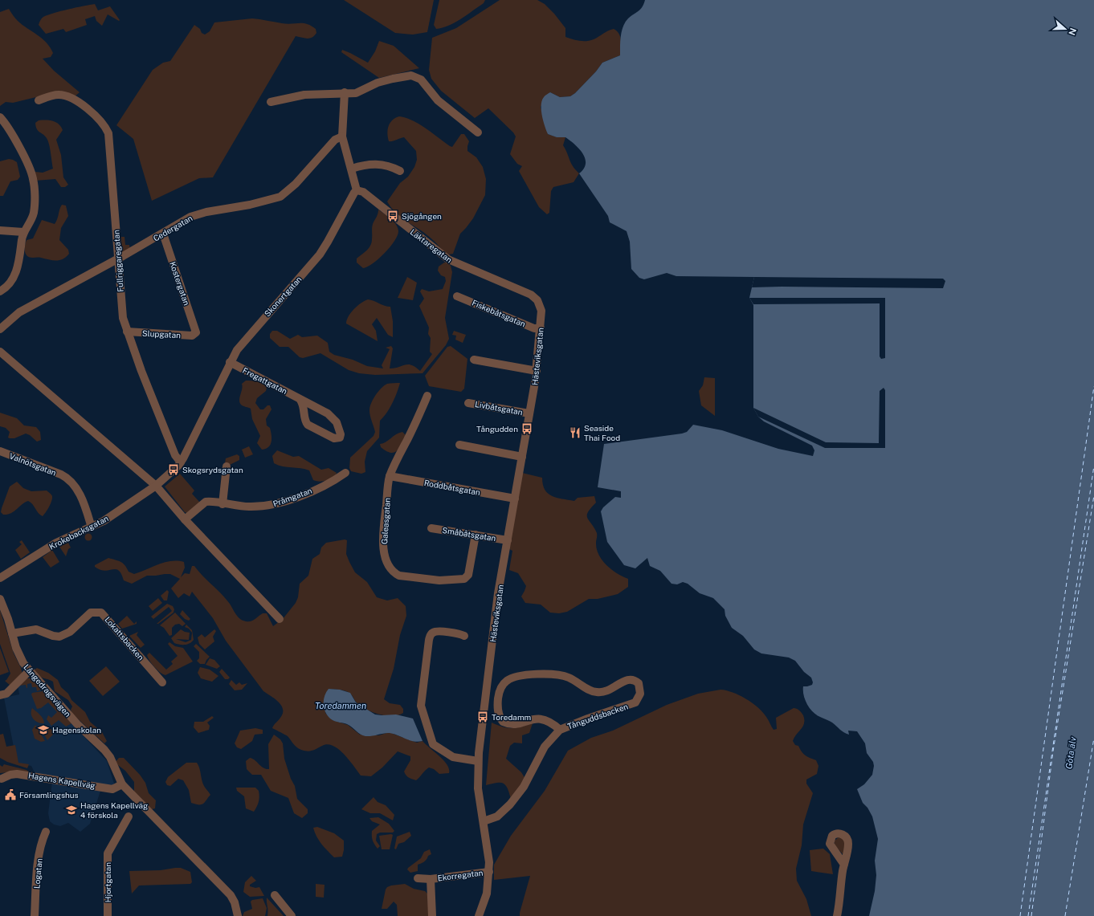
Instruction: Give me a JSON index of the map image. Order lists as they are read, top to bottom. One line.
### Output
{"streets":{"street":["Cedergatan","Läktaregatan","Fullriggaregatan","Kostergatan","Skonertgatan","Fiskebåtsgatan","Slupgatan","Hästeviksgatan","Fregattgatan","Livbåtsgatan","Valnötsgatan","Roddbåtsgatan","Pråmgatan","Galeasgatan","Krokebacksgatan","Småbåtsgatan","Lokattsbacken","Långedragsvägen","Tånguddsbacken","Hagens Kapellväg","Logatan","Ekorregatan","Hjortgatan"]},"crossings":[["Cedergatan","Fullriggaregatan"],["Cedergatan","Kostergatan"],["Läktaregatan","Skonertgatan"],["Läktaregatan","Hästeviksgatan"],["Fullriggaregatan","Skonertgatan"],["Fullriggaregatan","Slupgatan"],["Kostergatan","Slupgatan"],["Skonertgatan","Fregattgatan"],["Skonertgatan","Krokebacksgatan"],["Fiskebåtsgatan","Hästeviksgatan"],["Hästeviksgatan","Livbåtsgatan"],["Hästeviksgatan","Roddbåtsgatan"],["Hästeviksgatan","Småbåtsgatan"],["Hästeviksgatan","Tånguddsbacken"],["Hästeviksgatan","Ekorregatan"],["Valnötsgatan","Krokebacksgatan"],["Roddbåtsgatan","Galeasgatan"],["Galeasgatan","Småbåtsgatan"],["Lokattsbacken","Långedragsvägen"],["Långedragsvägen","Hagens Kapellväg"]],"water":["Toredammen","Göta älv"],"places":{"bus stop":["Sjögången","Tångudden","Skogsrydsgatan","Toredamm"],"restaurant":["Seaside Thai Food"],"school or university":["Hagenskolan","Hagens Kapellväg 4 förskola"],"public building":["Församlingshus"]},"north":"right"}
